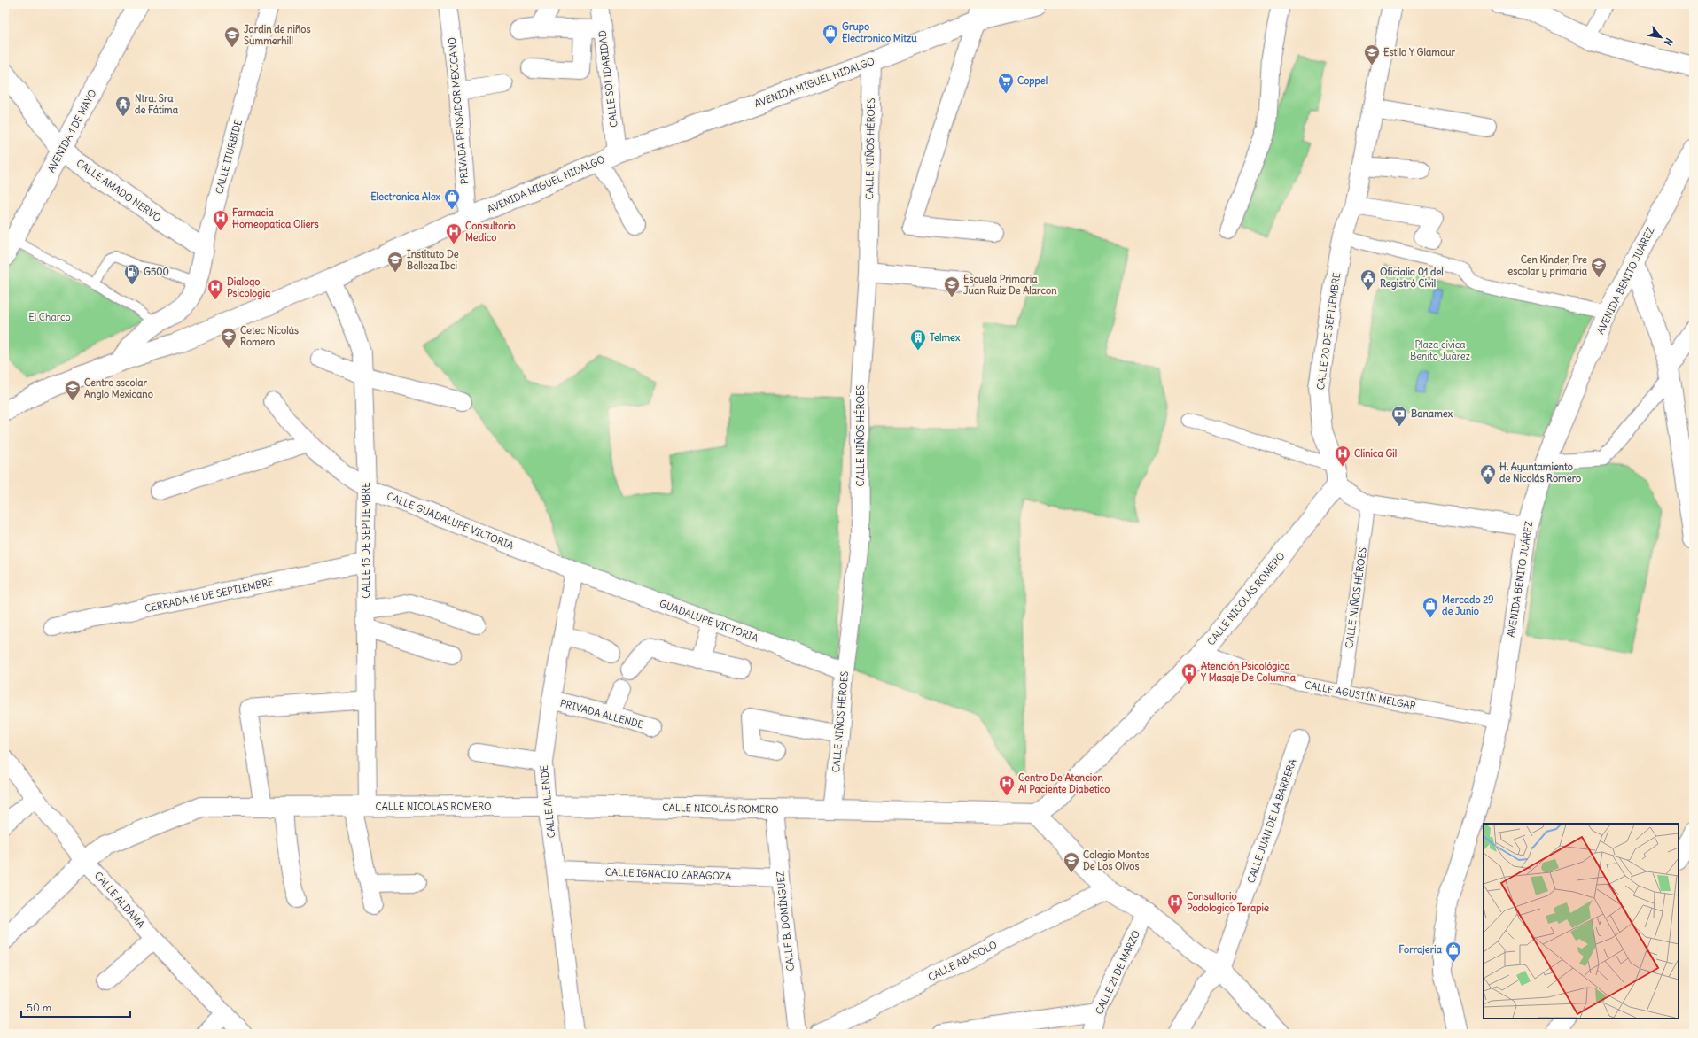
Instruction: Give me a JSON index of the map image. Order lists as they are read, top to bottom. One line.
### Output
{"streets":{"main road":["AVENIDA MIGUEL HIDALGO","AVENIDA 1 DE MAYO","CALLE ITURBIDE","CALLE AMADO NERVO","AVENIDA BENITO JUÁREZ","CALLE 20 DE SEPTIEMBRE","CALLE NICOLÁS ROMERO"],"street":["CALLE SOLIDARIDAD","PRIVADA PENSADOR MEXICANO","CALLE NIÑOS HÉROES","CALLE GUADALUPE VICTORIA","CALLE 15 DE SEPTIEMBRE","CERRADA 16 DE SEPTIEMBRE","GUADALUPE VICTORIA","CALLE AGUSTÍN MELGAR","PRIVADA ALLENDE","CALLE ALLENDE","CALLE JUAN DE LA BARRERA","CALLE IGNACIO ZARAGOZA","CALLE ALDAMA","CALLE B. DOMÍNGUEZ","CALLE ABASOLO","CALLE 21 DE MARZO"]},"crossings":[["CALLE SOLIDARIDAD","AVENIDA MIGUEL HIDALGO"],["AVENIDA MIGUEL HIDALGO","PRIVADA PENSADOR MEXICANO"],["AVENIDA MIGUEL HIDALGO","CALLE NIÑOS HÉROES"],["AVENIDA MIGUEL HIDALGO","CALLE ITURBIDE"],["AVENIDA MIGUEL HIDALGO","CALLE 15 DE SEPTIEMBRE"],["AVENIDA 1 DE MAYO","CALLE AMADO NERVO"],["CALLE NIÑOS HÉROES","CALLE NICOLÁS ROMERO"],["CALLE NIÑOS HÉROES","GUADALUPE VICTORIA"],["CALLE NIÑOS HÉROES","CALLE AGUSTÍN MELGAR"],["CALLE ITURBIDE","CALLE AMADO NERVO"],["AVENIDA BENITO JUÁREZ","CALLE AGUSTÍN MELGAR"],["CALLE 20 DE SEPTIEMBRE","CALLE NICOLÁS ROMERO"],["CALLE GUADALUPE VICTORIA","CALLE 15 DE SEPTIEMBRE"],["CALLE GUADALUPE VICTORIA","GUADALUPE VICTORIA"],["CALLE GUADALUPE VICTORIA","CALLE ALLENDE"],["CALLE 15 DE SEPTIEMBRE","CERRADA 16 DE SEPTIEMBRE"],["CALLE 15 DE SEPTIEMBRE","CALLE NICOLÁS ROMERO"],["CALLE NICOLÁS ROMERO","CALLE AGUSTÍN MELGAR"],["CALLE NICOLÁS ROMERO","CALLE ALLENDE"],["CALLE NICOLÁS ROMERO","CALLE ALDAMA"],["CALLE NICOLÁS ROMERO","CALLE B. DOMÍNGUEZ"],["GUADALUPE VICTORIA","CALLE ALLENDE"],["PRIVADA ALLENDE","CALLE ALLENDE"],["CALLE ALLENDE","CALLE IGNACIO ZARAGOZA"],["CALLE IGNACIO ZARAGOZA","CALLE B. DOMÍNGUEZ"]],"parks":["El Charco","Plaza cívica Benito Juárez"],"places":{"shop":["Grupo Electronico Mitzu","Electronica Alex","Mercado 29 de Junio","Forrajeria"],"school or university":["Jardin de niños Summerhill","Estilo Y Glamour","Instituto De Belleza Ibci","Cen Kinder, Pre escolar y primaria","Escuela Primaria Juan Ruiz De Alarcon","Cetec Nicolás Romero","Centro sscolar Anglo Mexicano","Colegio Montes De Los Olvos"],"supermarket":["Coppel"],"temple":["Ntra. Sra de Fátima"],"hospital":["Farmacia Homeopatica Oliers","Consultorio Medico","Dialogo Psicologia","Clinica Gil","Atención Psicológica Y Masaje De Columna","Centro De Atencion Al Paciente Diabetico","Consultorio Podologico Terapie"],"fuel station":["G500"],"public building":["Oficialia 01 del Registró Civil","H. Ayuntamiento de Nicolás Romero"],"building":["Telmex"],"bank":["Banamex"]},"scale_bar":"50 m","north":"bottom right"}
